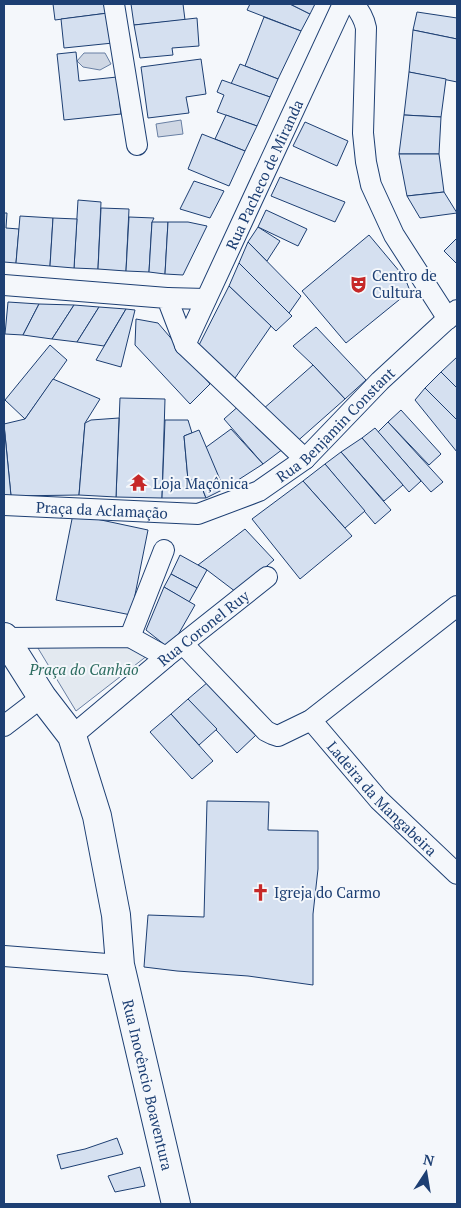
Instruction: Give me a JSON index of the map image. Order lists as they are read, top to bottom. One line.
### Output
{"streets":{"street":["Rua Pacheco de Miranda","Rua Benjamin Constant","Praça da Aclamação","Rua Coronel Ruy","Ladeira da Mangabeira","Rua Inocêncio Boaventura"]},"crossings":[["Rua Benjamin Constant","Praça da Aclamação"],["Rua Coronel Ruy","Rua Inocêncio Boaventura"]],"parks":["Praça do Canhão"],"places":{"theatre":["Centro de Cultura"],"temple":["Loja Maçônica"],"church":["Igreja do Carmo"]},"north":"top"}
